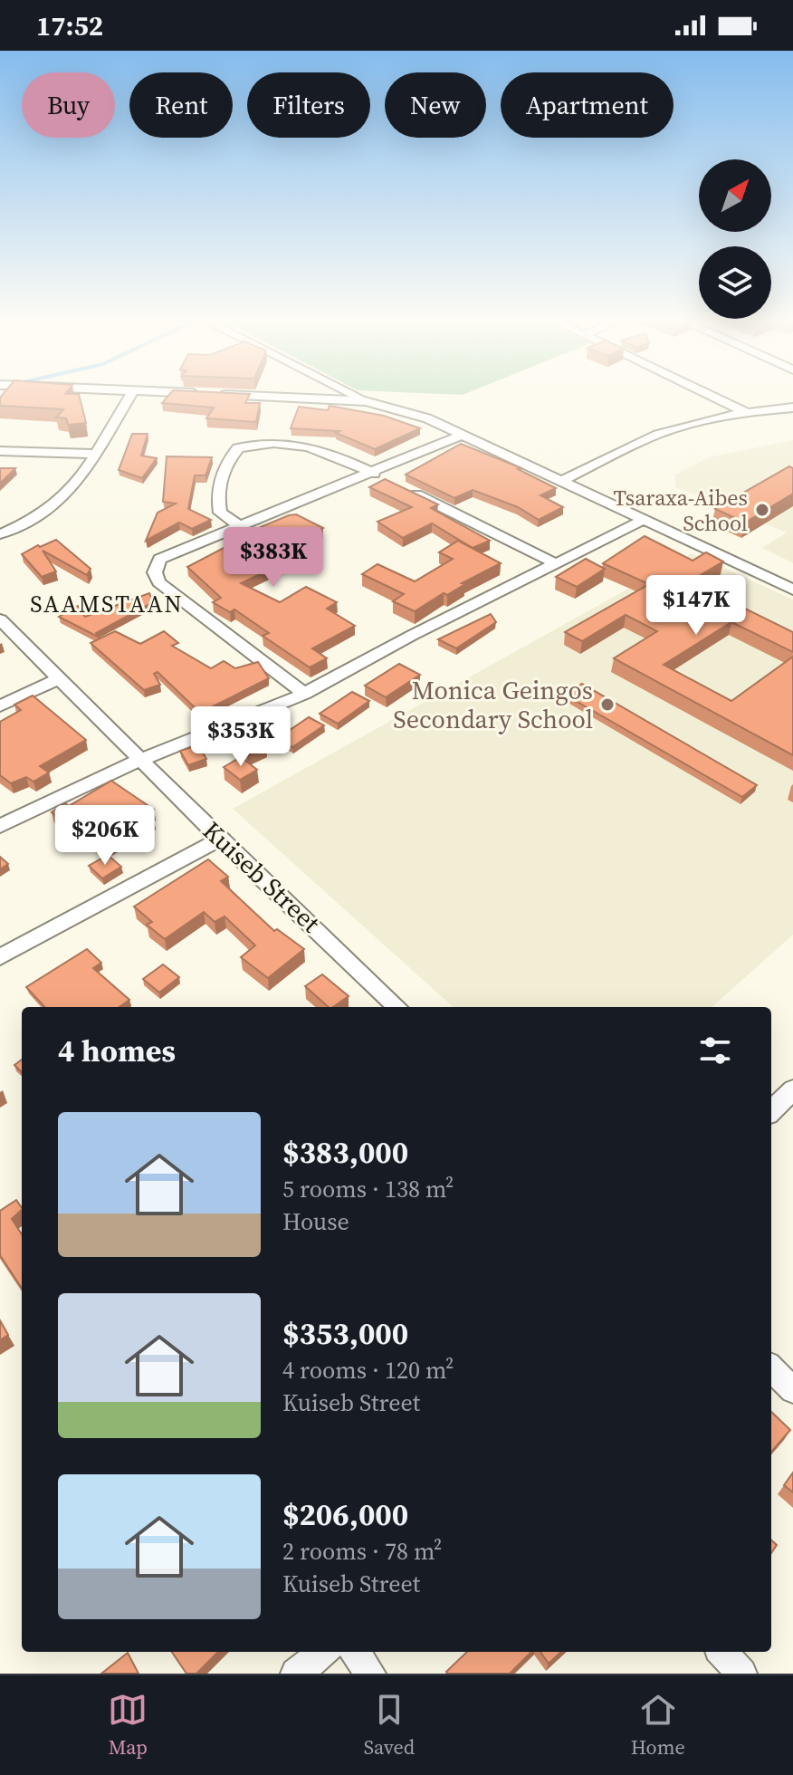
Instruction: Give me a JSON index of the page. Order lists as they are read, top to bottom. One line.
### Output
{"streets":{"street":["Kuiseb Street"]},"districts":["SAAMSTAAN"],"places":["Tsaraxa-Aibes School","Monica Geingos Secondary School"],"north":"top right","page":{"status":"17:52","chip":["Buy","Rent","Filters","New","Apartment"],"price":["$383K","$147K","$353K","$206K"],"heading":"4 homes","list":[{"name":"$383,000","note":"5 rooms · 138 m² · House"},{"name":"$353,000","note":"4 rooms · 120 m² · Kuiseb Street"},{"name":"$206,000","note":"2 rooms · 78 m² · Kuiseb Street"}],"tabs":["Map","Saved","Home"]}}
